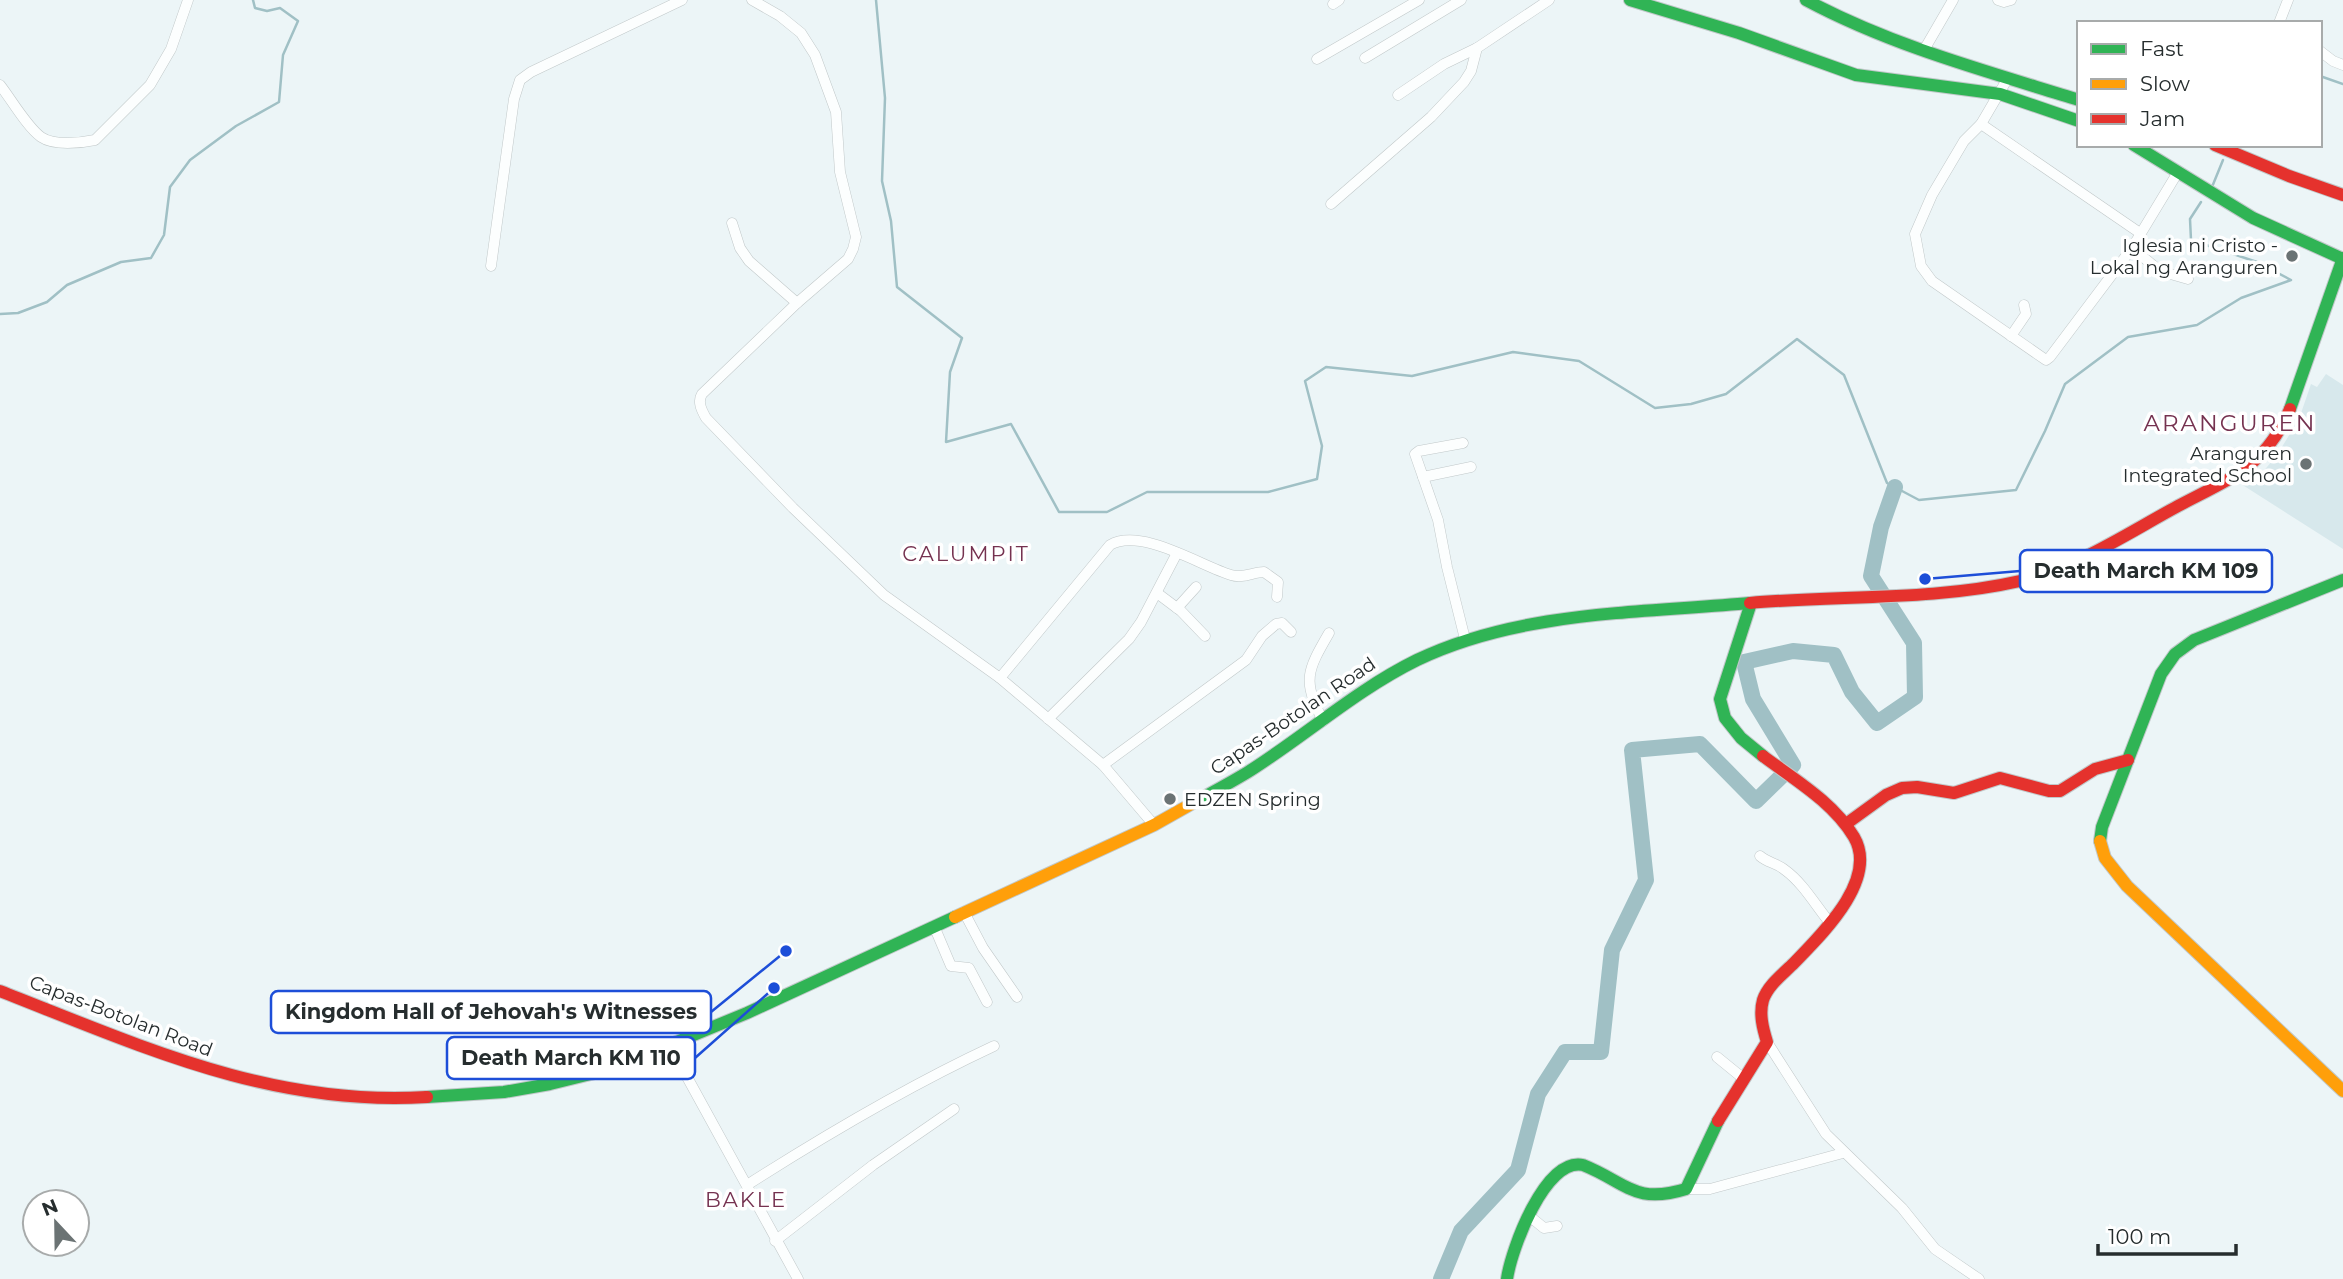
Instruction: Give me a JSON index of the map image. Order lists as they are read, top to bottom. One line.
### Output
{"streets":{"main road":["Capas-Botolan Road"]},"districts":["ARANGUREN","CALUMPIT","BAKLE"],"places":["Iglesia ni Cristo - Lokal ng Aranguren","Aranguren Integrated School","Death March KM 109","EDZEN Spring","Kingdom Hall of Jehovah's Witnesses","Death March KM 110"],"legend":["Fast","Slow","Jam"],"scale_bar":"100 m","north":"top"}
